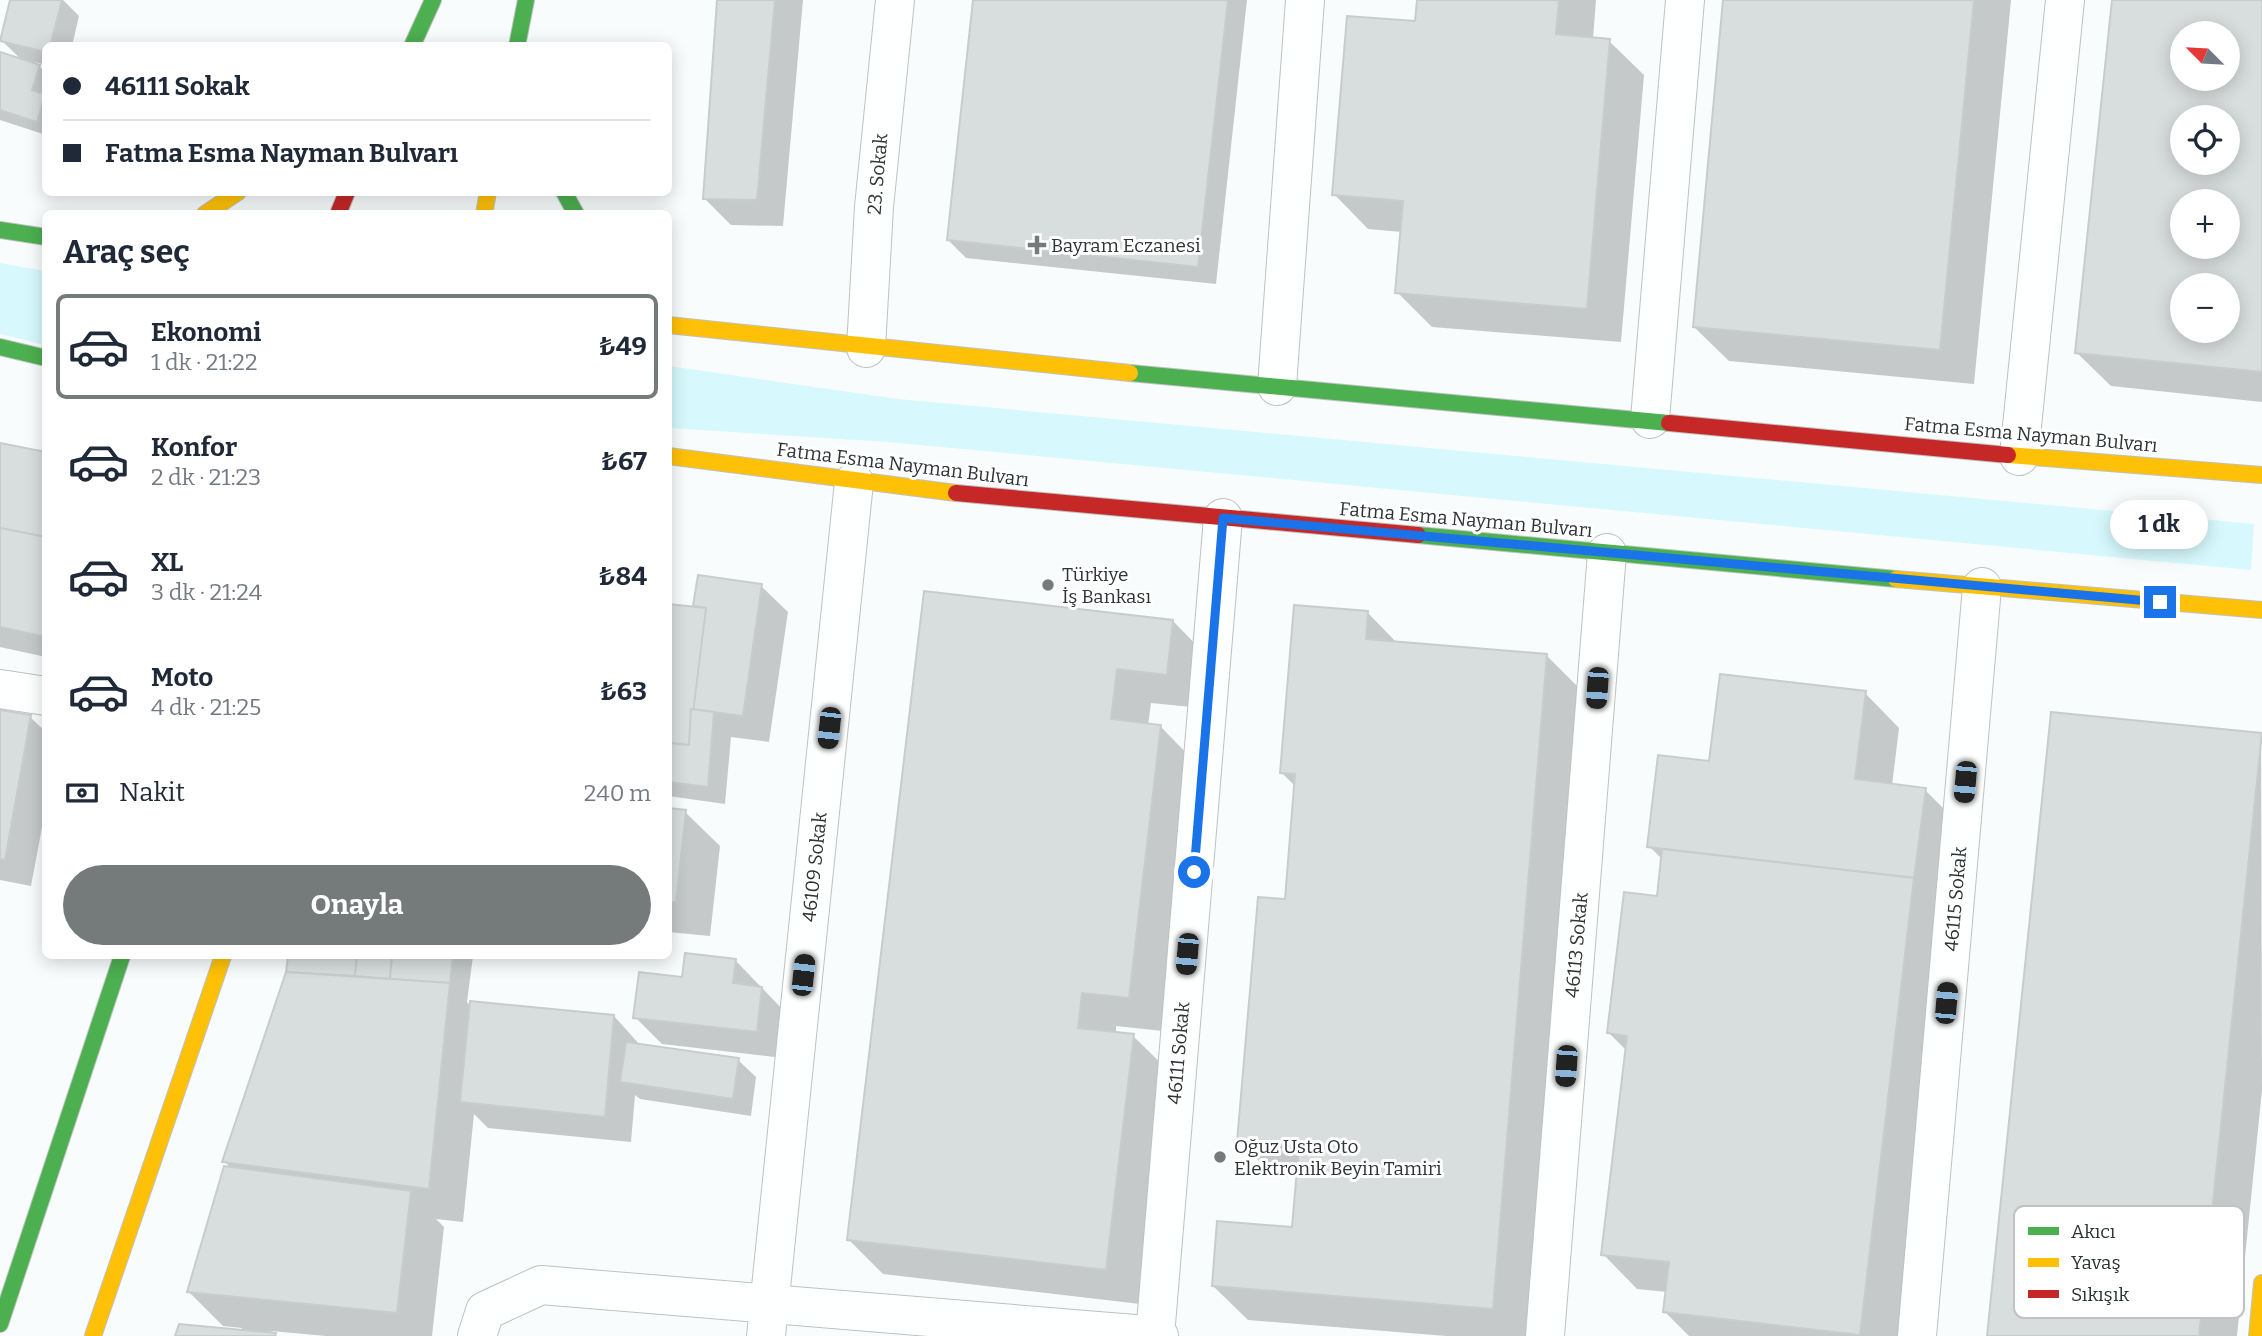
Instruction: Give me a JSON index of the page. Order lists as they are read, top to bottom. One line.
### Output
{"streets":{"main road":["Fatma Esma Nayman Bulvarı"],"street":["23. Sokak","46109 Sokak","46115 Sokak","46113 Sokak","46111 Sokak"]},"crossings":[["23. Sokak","Fatma Esma Nayman Bulvarı"],["Fatma Esma Nayman Bulvarı","46109 Sokak"],["Fatma Esma Nayman Bulvarı","46115 Sokak"],["Fatma Esma Nayman Bulvarı","46113 Sokak"],["Fatma Esma Nayman Bulvarı","46111 Sokak"]],"places":{"health":["Bayram Eczanesi"],"other":["Türkiye İş Bankası","Oğuz Usta Oto Elektronik Beyin Tamiri"]},"legend":["Akıcı","Yavaş","Sıkışık"],"north":"top left","page":{"map_buttons":["+","−"],"banner":["46111 Sokak","Fatma Esma Nayman Bulvarı"],"heading":"Araç seç","list":[{"name":"Ekonomi","note":"1 dk · 21:22","value":"₺49"},{"name":"Konfor","note":"2 dk · 21:23","value":"₺67"},{"name":"XL","note":"3 dk · 21:24","value":"₺84"},{"name":"Moto","note":"4 dk · 21:25","value":"₺63"}],"bubble":"1 dk","pay":["Nakit","240 m"],"buttons":"Onayla"}}
